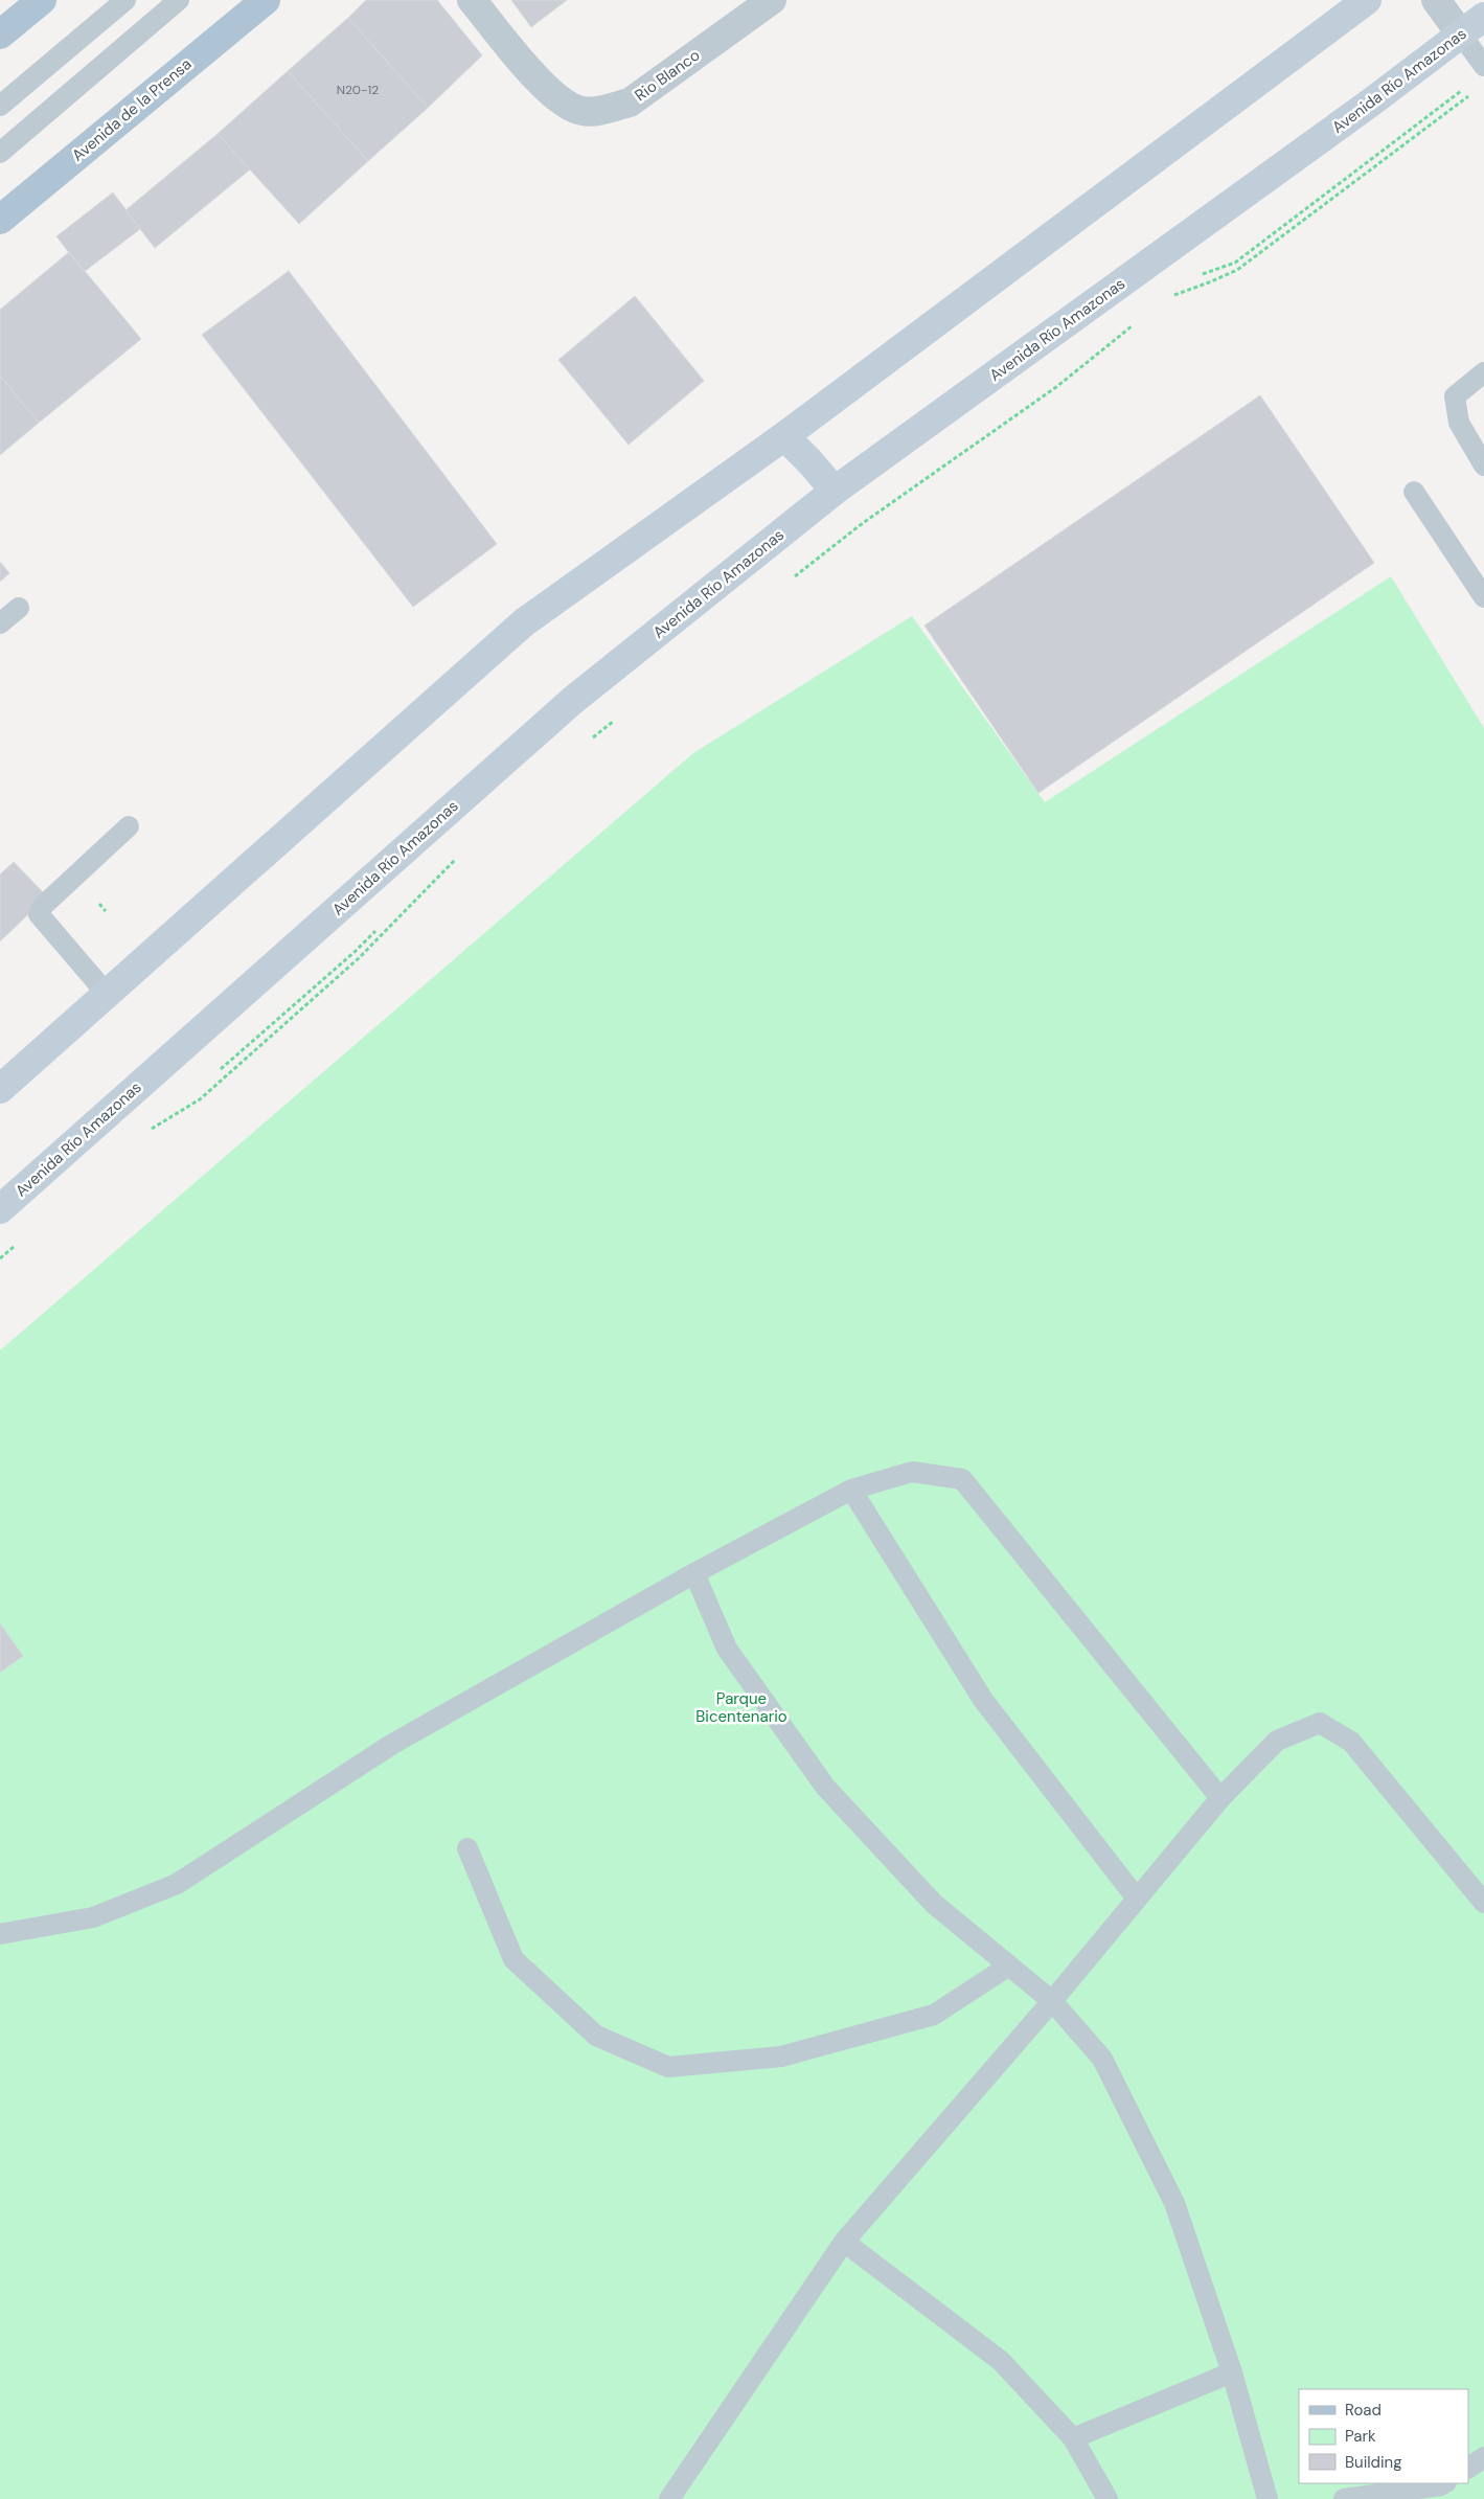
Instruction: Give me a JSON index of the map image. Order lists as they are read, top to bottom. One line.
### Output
{"streets":{"main road":["Avenida Río Amazonas","Avenida de la Prensa"],"street":["Rio Blanco"]},"parks":["Parque Bicentenario"],"house_numbers":["N20-12"],"legend":["Road","Park","Building"]}
